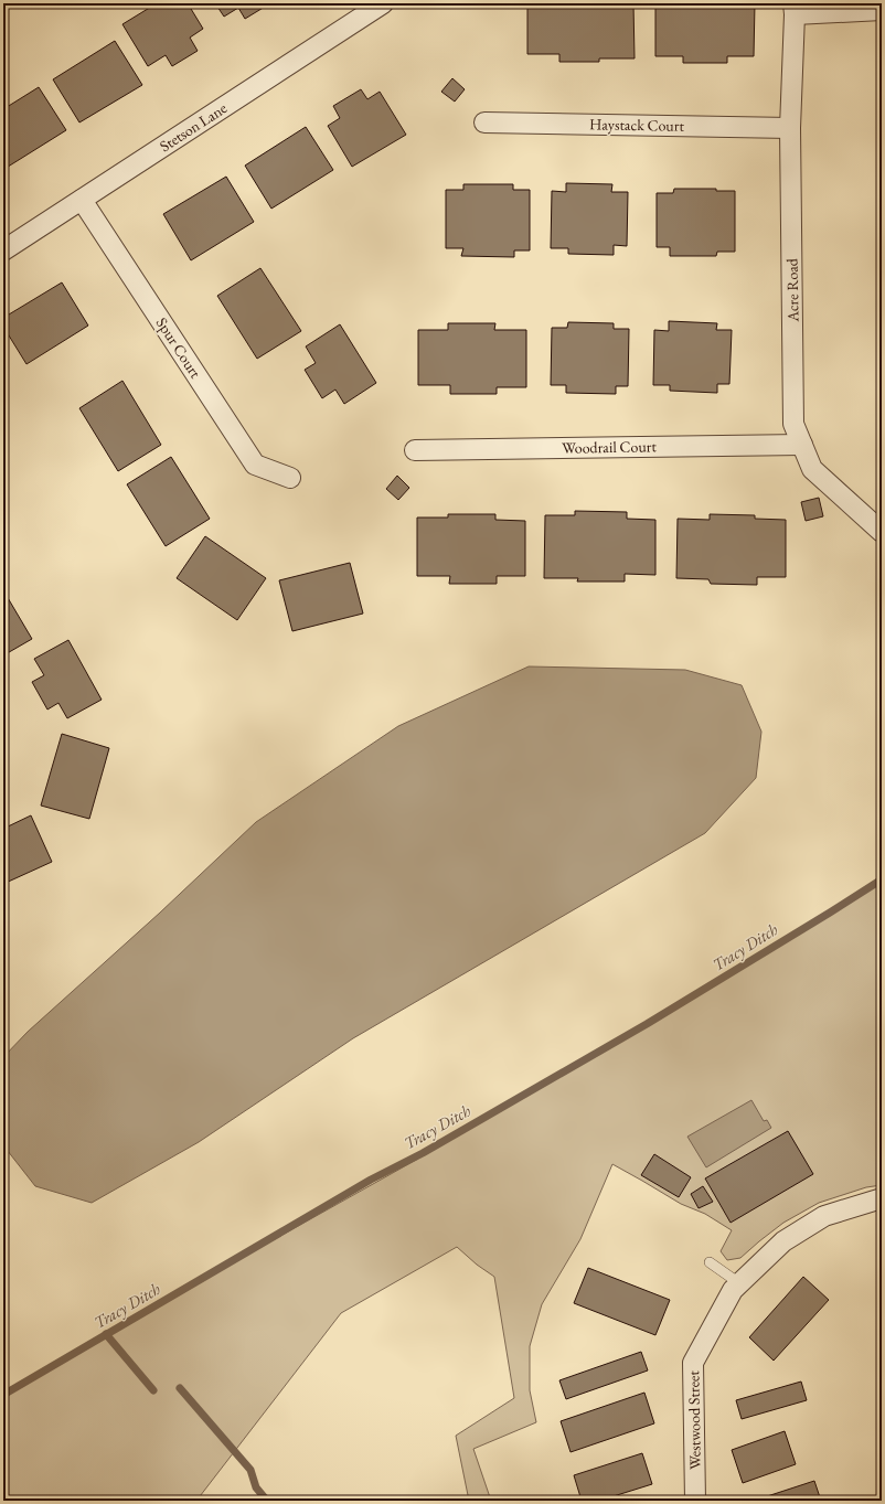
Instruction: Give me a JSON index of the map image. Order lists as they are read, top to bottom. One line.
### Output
{"streets":{"street":["Haystack Court","Stetson Lane","Acre Road","Spur Court","Woodrail Court","Westwood Street"]},"crossings":[["Haystack Court","Acre Road"],["Stetson Lane","Spur Court"],["Acre Road","Woodrail Court"]],"water":["Tracy Ditch"]}
